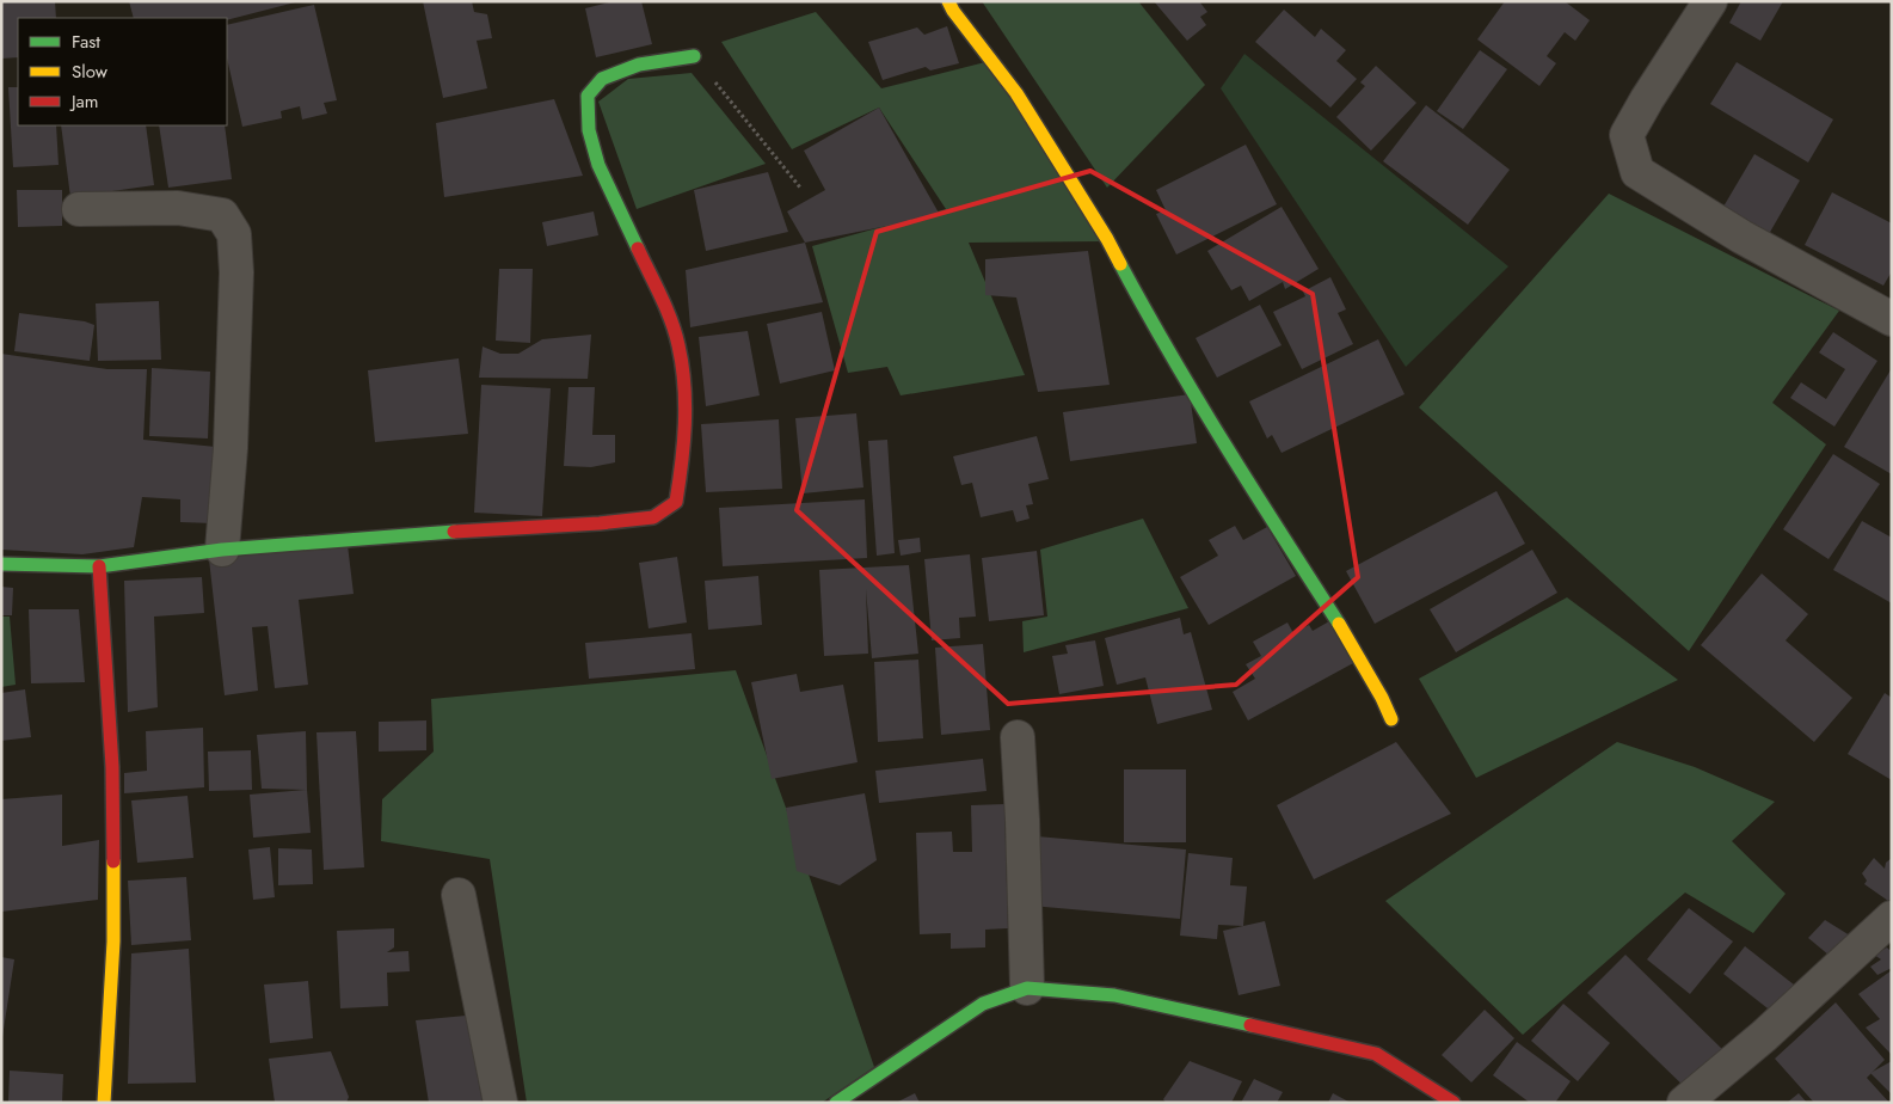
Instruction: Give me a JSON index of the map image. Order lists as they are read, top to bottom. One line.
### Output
{"legend":["Fast","Slow","Jam"]}
